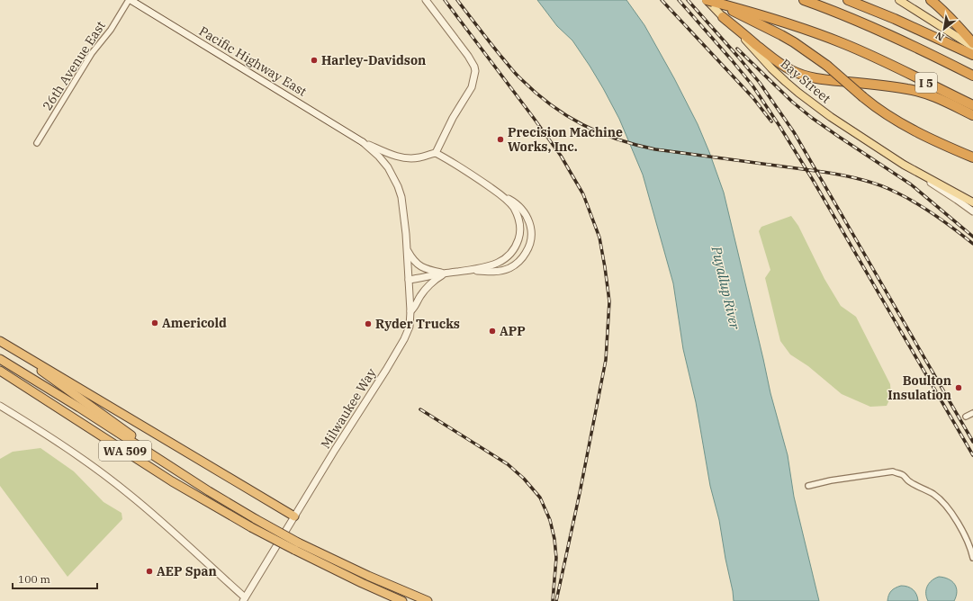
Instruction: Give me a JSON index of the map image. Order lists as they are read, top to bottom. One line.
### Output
{"streets":{"highway":["I 5","WA 509"],"main road":["Bay Street"],"street":["Pacific Highway East","26th Avenue East","Milwaukee Way"]},"crossings":[["Pacific Highway East","26th Avenue East"],["Pacific Highway East","Milwaukee Way"],["Bay Street","I 5"]],"water":["Puyallup River"],"places":["Harley-Davidson","Precision Machine Works, Inc.","Americold","Ryder Trucks","APP","Boulton Insulation","AEP Span"],"scale_bar":"100 m","north":"bottom left"}
